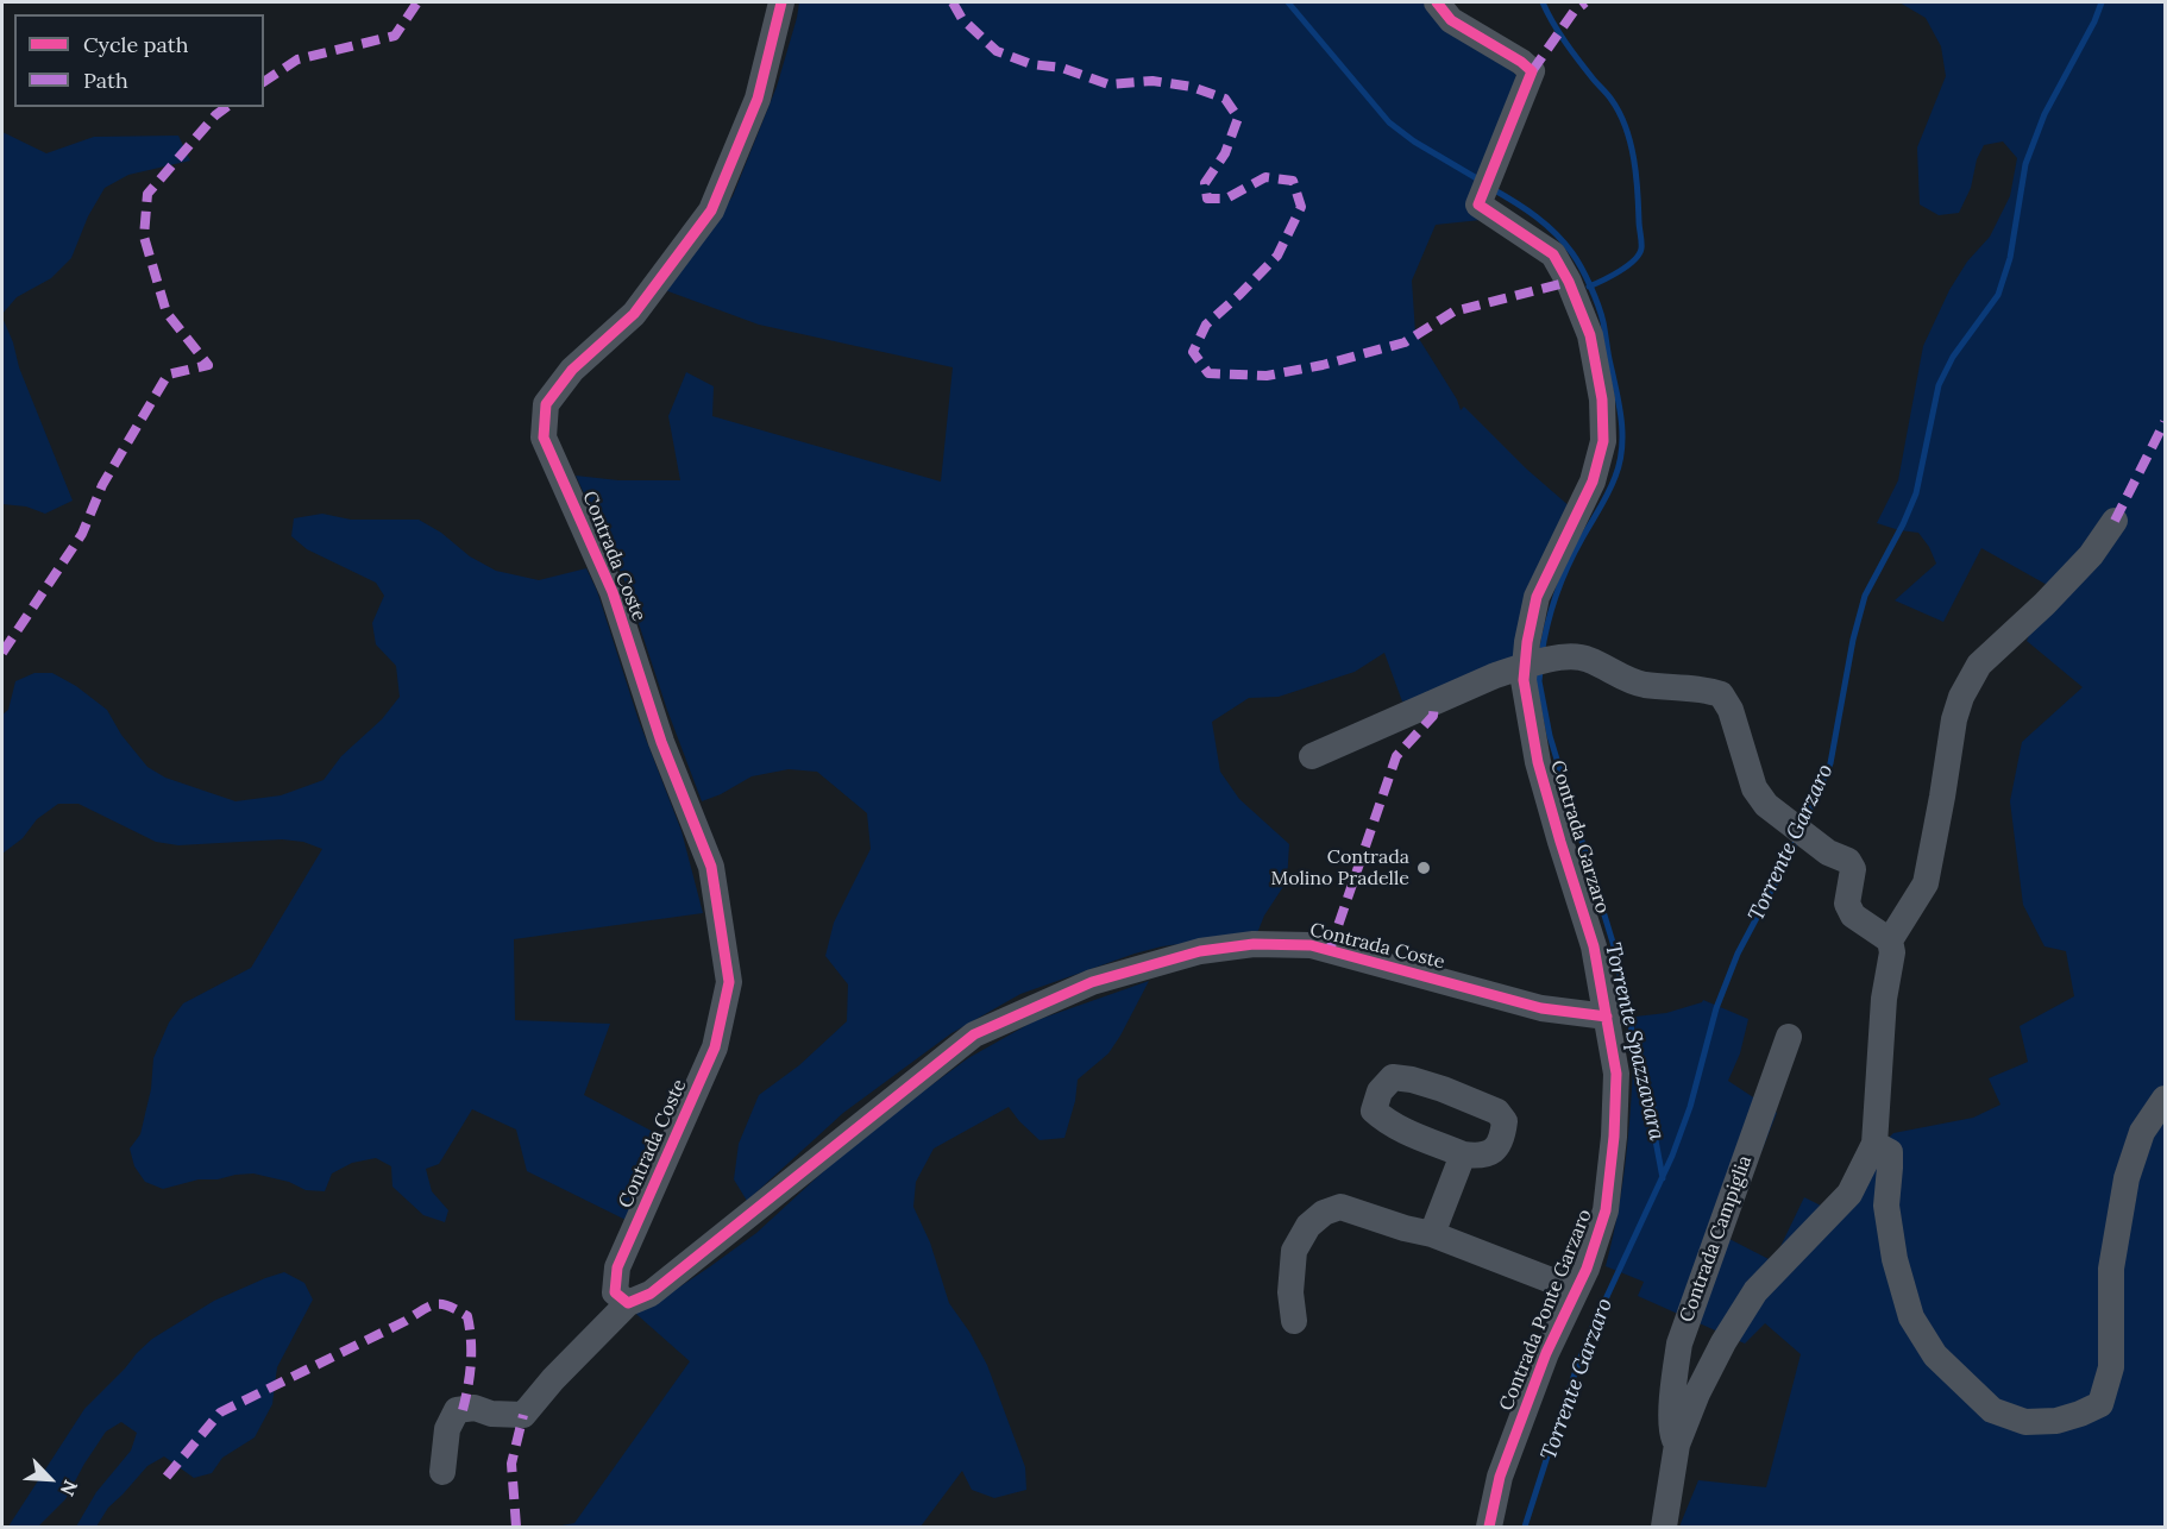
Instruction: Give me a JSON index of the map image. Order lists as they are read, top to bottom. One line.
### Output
{"streets":{"street":["Contrada Coste","Contrada Garzaro","Contrada Campiglia","Contrada Ponte Garzaro"]},"crossings":[["Contrada Coste","Contrada Garzaro"],["Contrada Coste","Contrada Ponte Garzaro"],["Contrada Garzaro","Contrada Ponte Garzaro"]],"water":["Torrente Garzaro","Torrente Spazzavara"],"places":["Contrada Molino Pradelle"],"legend":["Cycle path","Path"],"north":"bottom right"}
